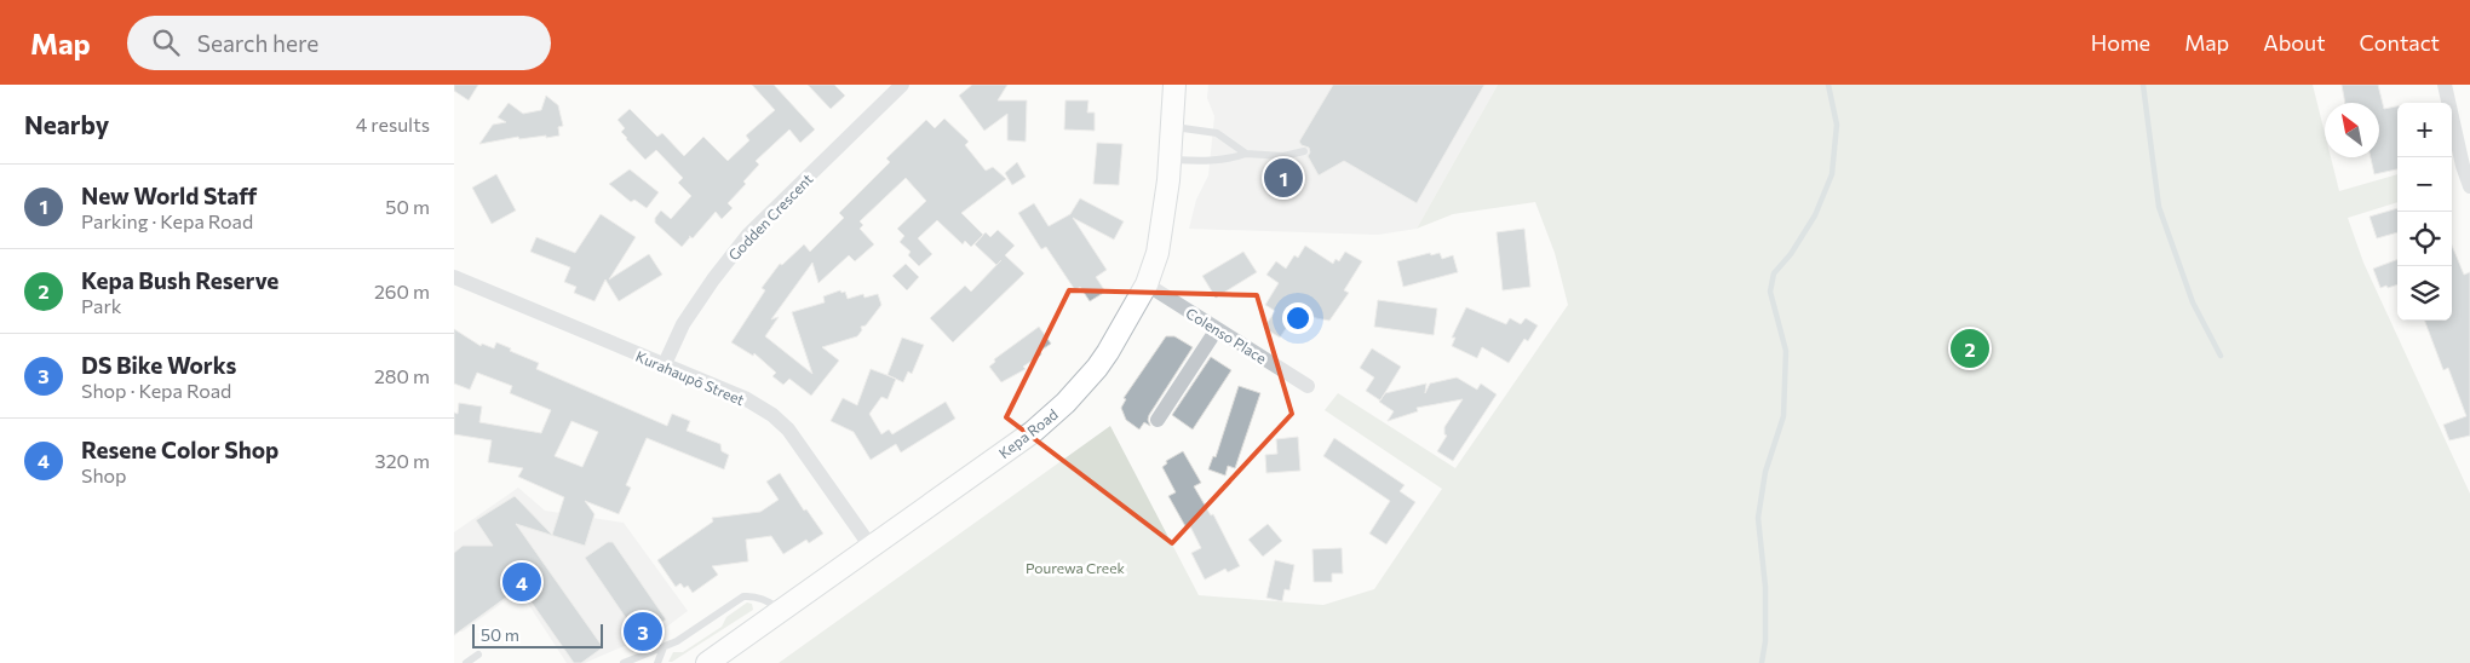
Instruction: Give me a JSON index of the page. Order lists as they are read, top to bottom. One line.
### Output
{"streets":{"main road":["Kepa Road"],"street":["Godden Crescent","Colenso Place","Kurahaupō Street"]},"crossings":[["Godden Crescent","Kurahaupō Street"],["Colenso Place","Kepa Road"],["Kurahaupō Street","Kepa Road"]],"parks":["Pourewa Creek"],"scale_bar":"50 m","north":"top left","page":{"header":"Map","search":"Search here","nav":["Home","Map","About","Contact"],"heading":["Nearby","4 results"],"map_buttons":["+","−"],"pins":["1","2","4","3"],"list":[{"mark":"1","name":"New World Staff","note":"Parking · Kepa Road","value":"50 m"},{"mark":"2","name":"Kepa Bush Reserve","note":"Park","value":"260 m"},{"mark":"3","name":"DS Bike Works","note":"Shop · Kepa Road","value":"280 m"},{"mark":"4","name":"Resene Color Shop","note":"Shop","value":"320 m"}],"scale":"50 m"}}
